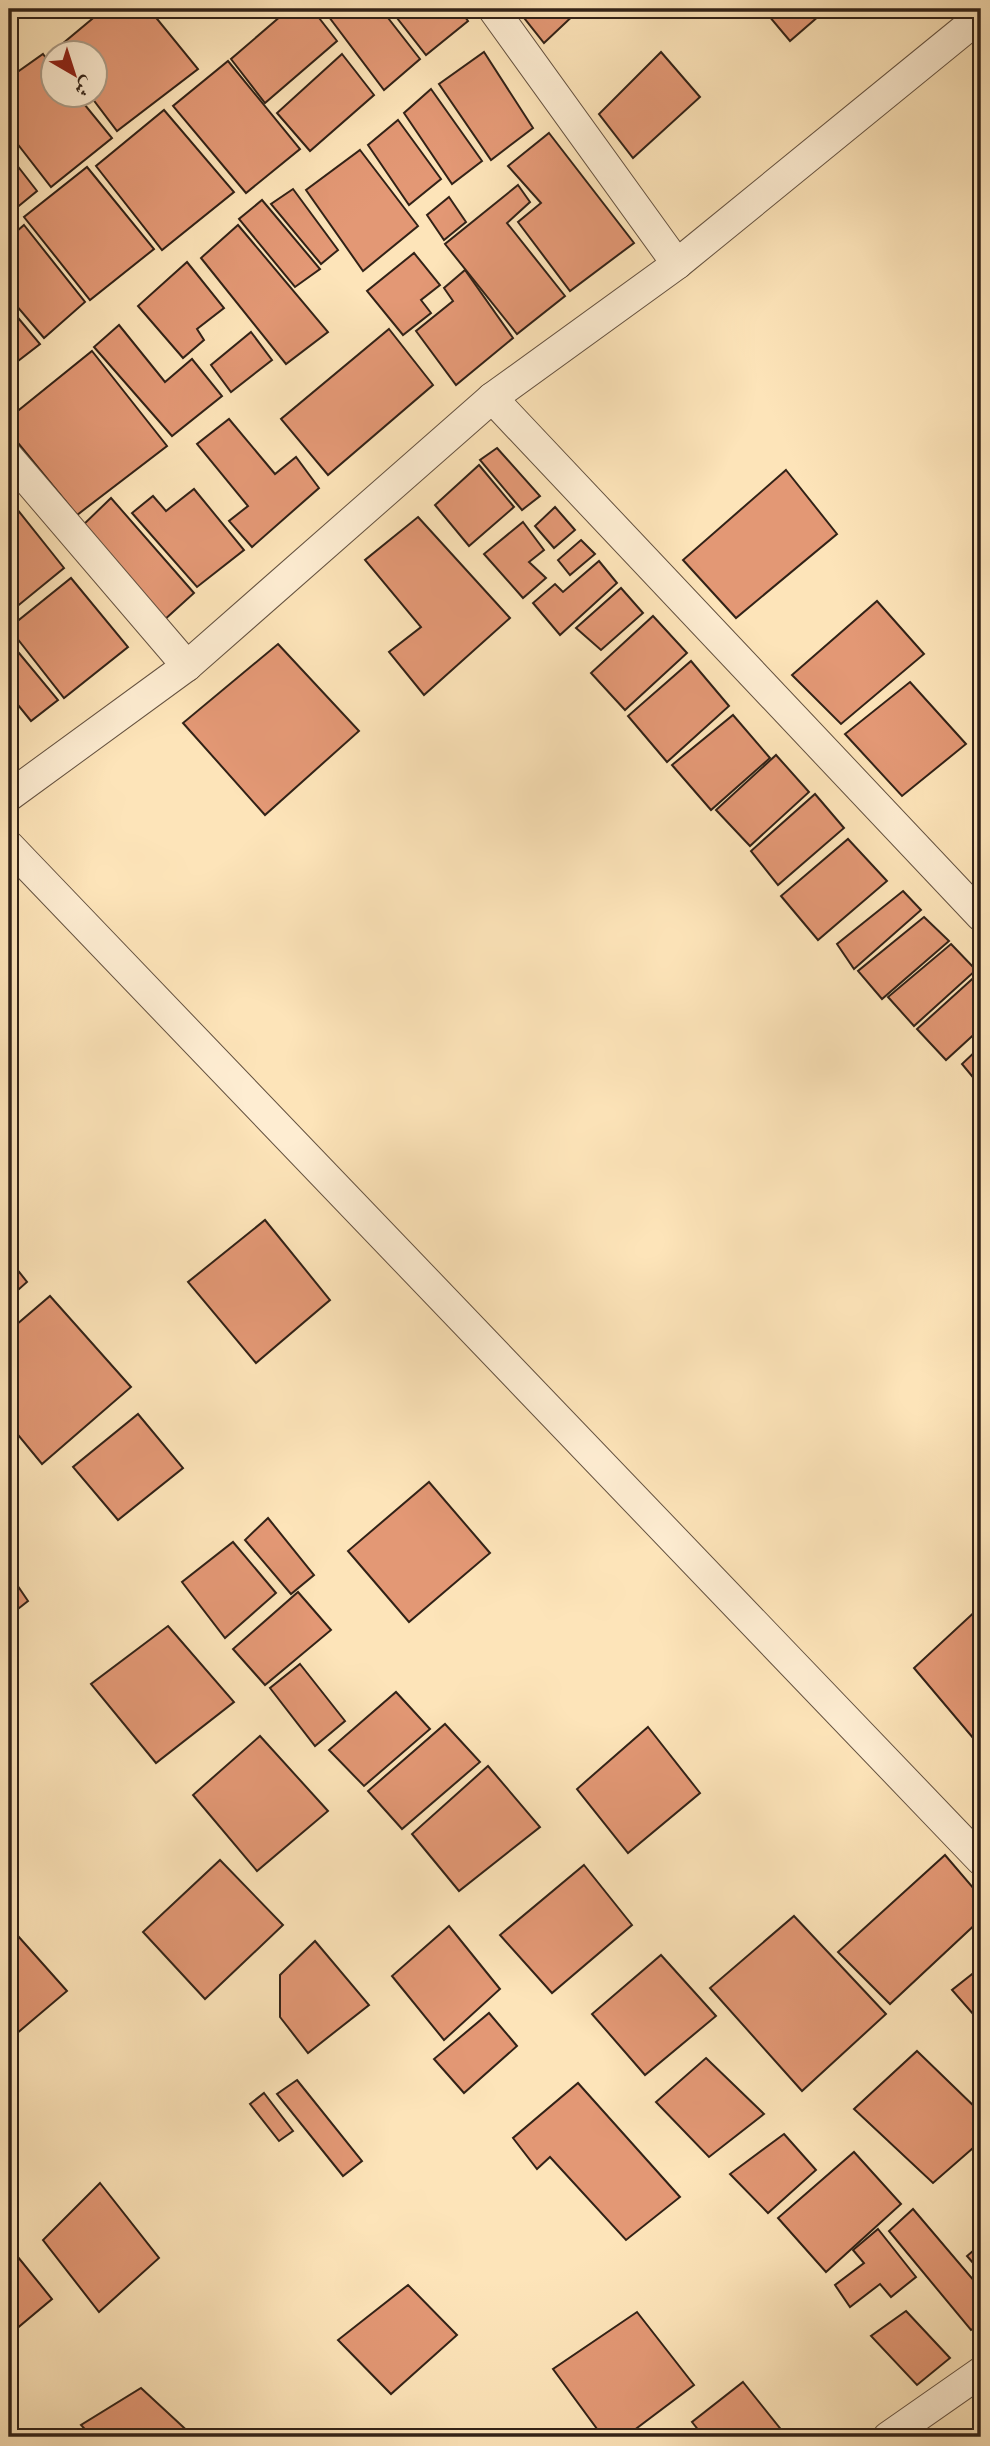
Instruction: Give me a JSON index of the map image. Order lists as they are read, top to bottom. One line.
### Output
{"north":"bottom right"}
